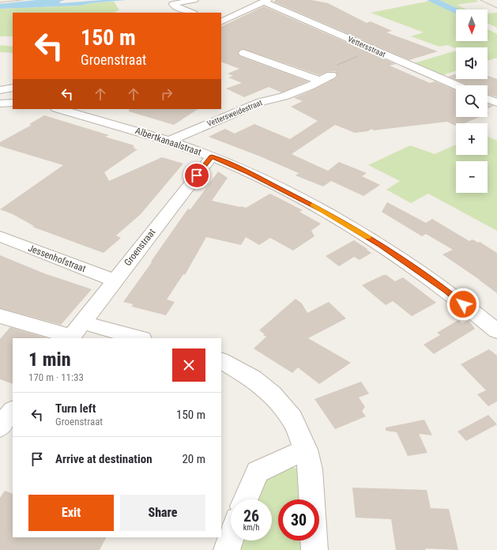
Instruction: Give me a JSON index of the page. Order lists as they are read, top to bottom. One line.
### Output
{"streets":{"street":["Vettersstraat","Vettersweidestraat","Albertkanaalstraat","Groenstraat","Jessenhofstraat"]},"crossings":[["Vettersweidestraat","Albertkanaalstraat"],["Albertkanaalstraat","Groenstraat"],["Groenstraat","Jessenhofstraat"]],"north":"bottom","page":{"map_buttons":["+","−"],"turn":["150 m","Groenstraat"],"heading":["1 min","170 m · 11:33"],"list":[{"name":"Turn left","note":"Groenstraat","value":"150 m"},{"name":"Arrive at destination","value":"20 m"}],"buttons":["Exit","Share"],"speed":"26 km/h","limit":"30"}}
